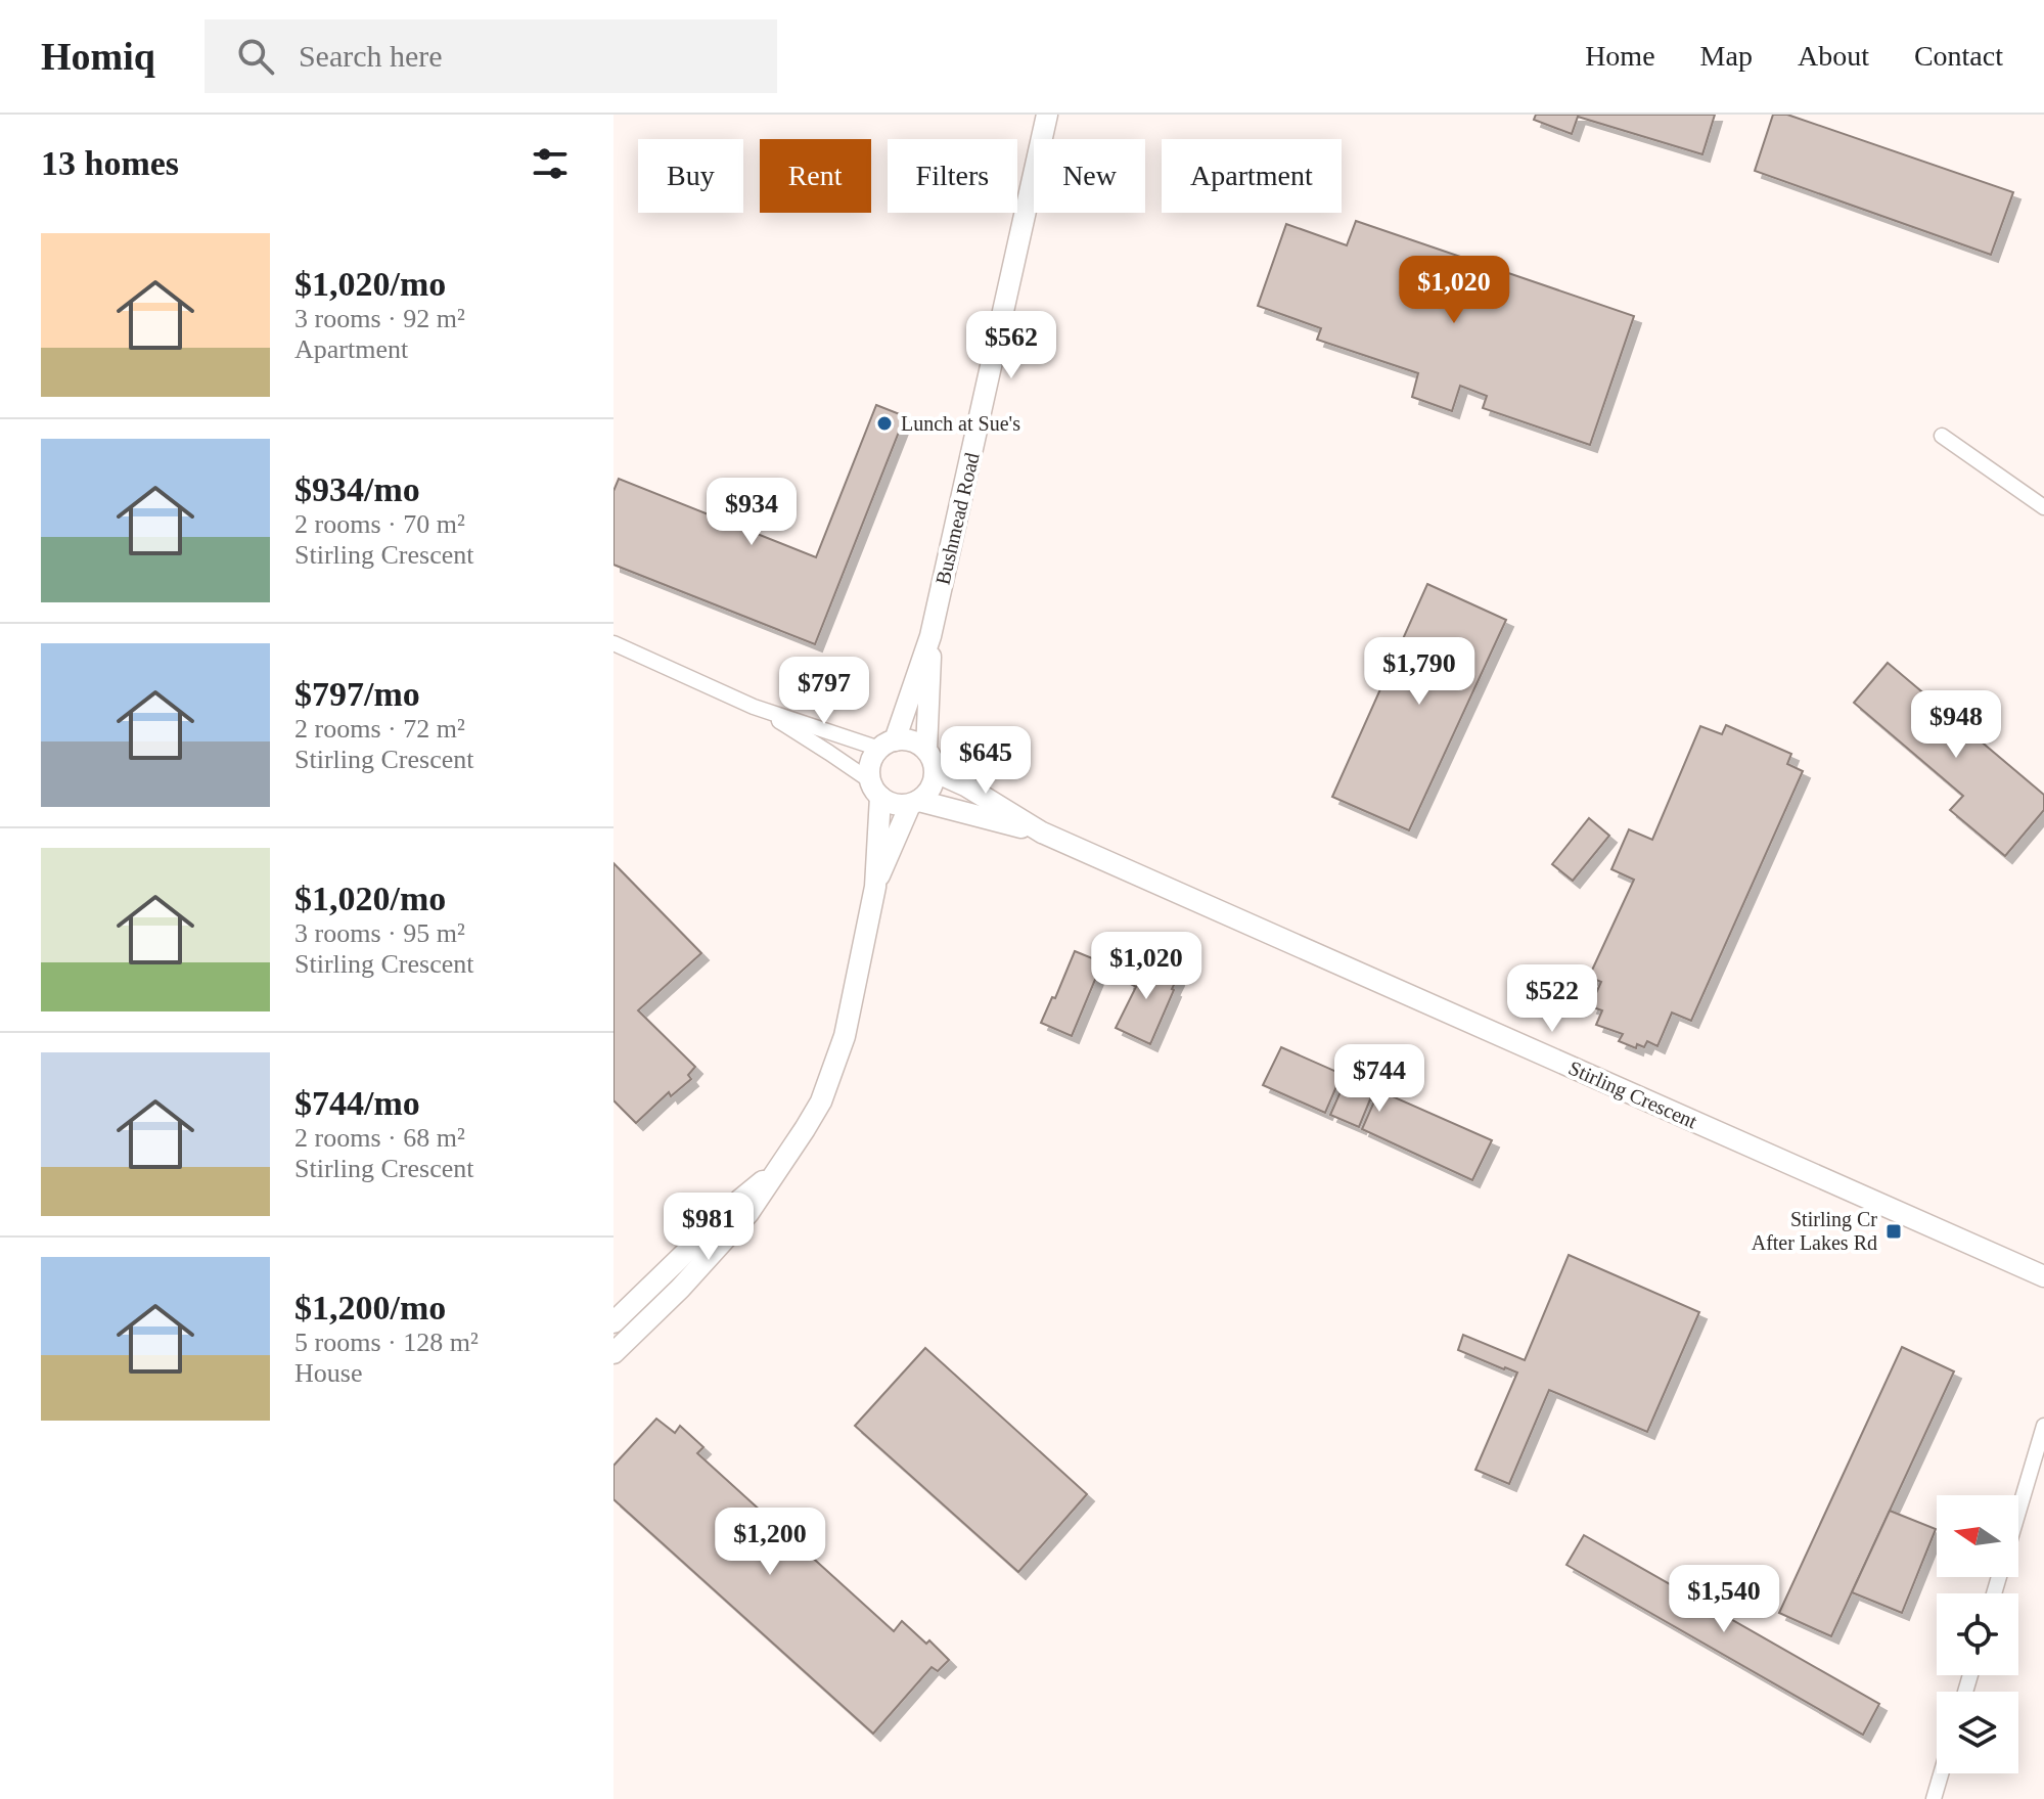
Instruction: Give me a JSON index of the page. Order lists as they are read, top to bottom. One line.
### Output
{"streets":{"main road":["Bushmead Road","Stirling Crescent"]},"crossings":[["Bushmead Road","Stirling Crescent"]],"places":{"other":["Lunch at Sue's"],"transit":["Stirling Cr After Lakes Rd"]},"north":"left","page":{"header":"Homiq","search":"Search here","nav":["Home","Map","About","Contact"],"heading":"13 homes","chip":["Buy","Rent","Filters","New","Apartment"],"list":[{"name":"$1,020/mo","note":"3 rooms · 92 m² · Apartment"},{"name":"$934/mo","note":"2 rooms · 70 m² · Stirling Crescent"},{"name":"$797/mo","note":"2 rooms · 72 m² · Stirling Crescent"},{"name":"$1,020/mo","note":"3 rooms · 95 m² · Stirling Crescent"},{"name":"$744/mo","note":"2 rooms · 68 m² · Stirling Crescent"},{"name":"$1,200/mo","note":"5 rooms · 128 m² · House"}],"price":["$1,020","$562","$934","$1,790","$797","$948","$645","$1,020","$522","$744","$981","$1,200","$1,540"]}}
